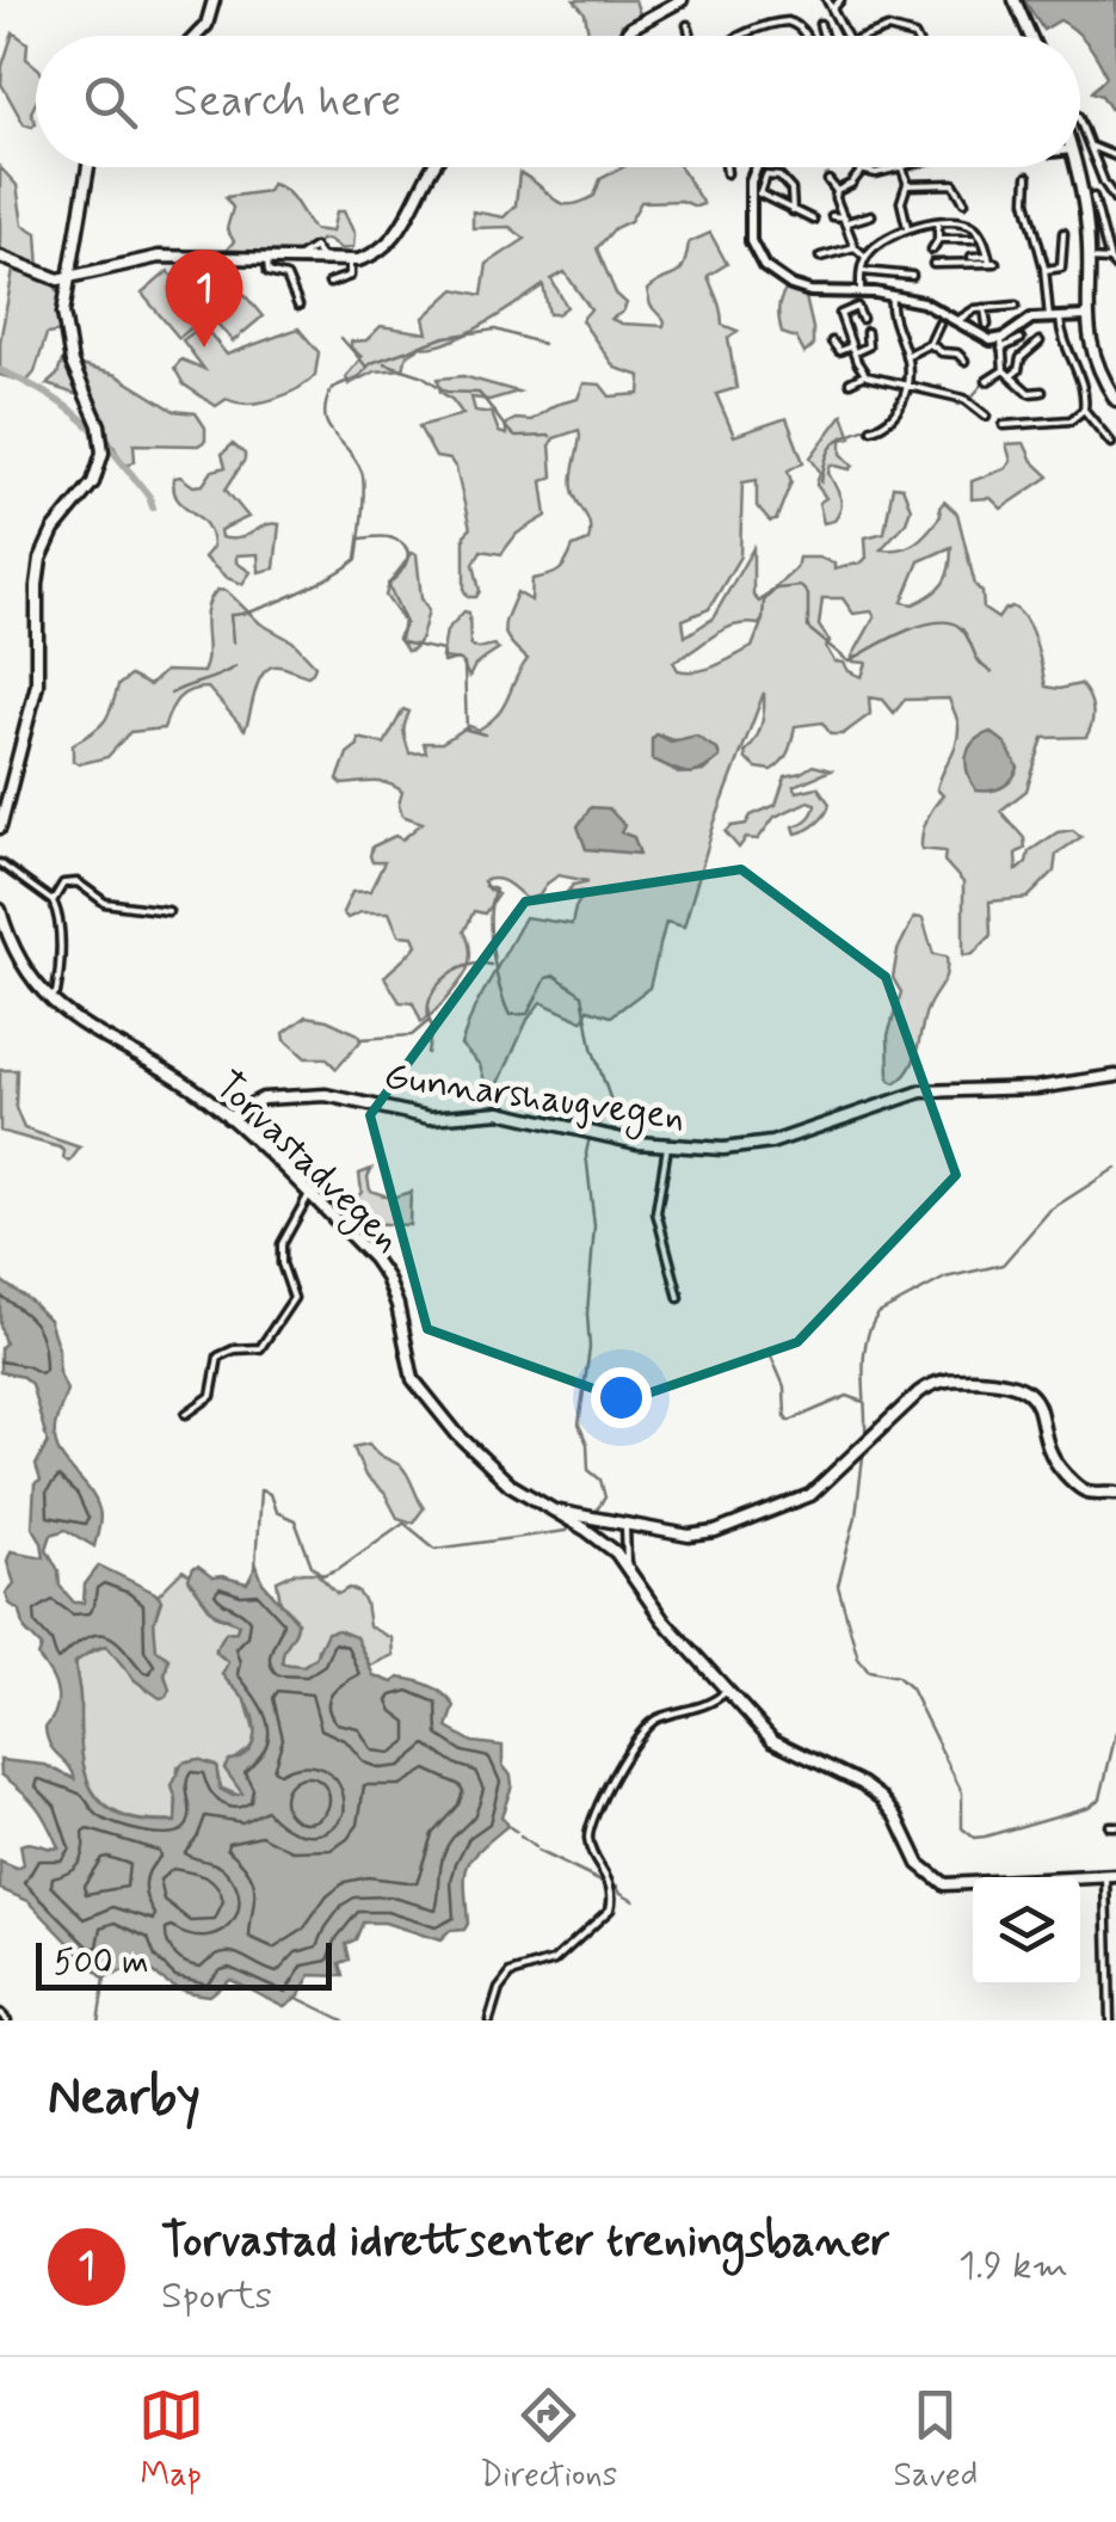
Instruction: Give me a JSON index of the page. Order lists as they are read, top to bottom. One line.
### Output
{"streets":{"main road":["Gunnarshaugvegen","Torvastadvegen"]},"crossings":[["Gunnarshaugvegen","Torvastadvegen"]],"scale_bar":"500 m","page":{"search":"Search here","pins":"1","scale":"500 m","heading":"Nearby","list":[{"mark":"1","name":"Torvastad idrettsenter treningsbaner","note":"Sports","value":"1.9 km"}],"nav":["Map","Directions","Saved"]}}
